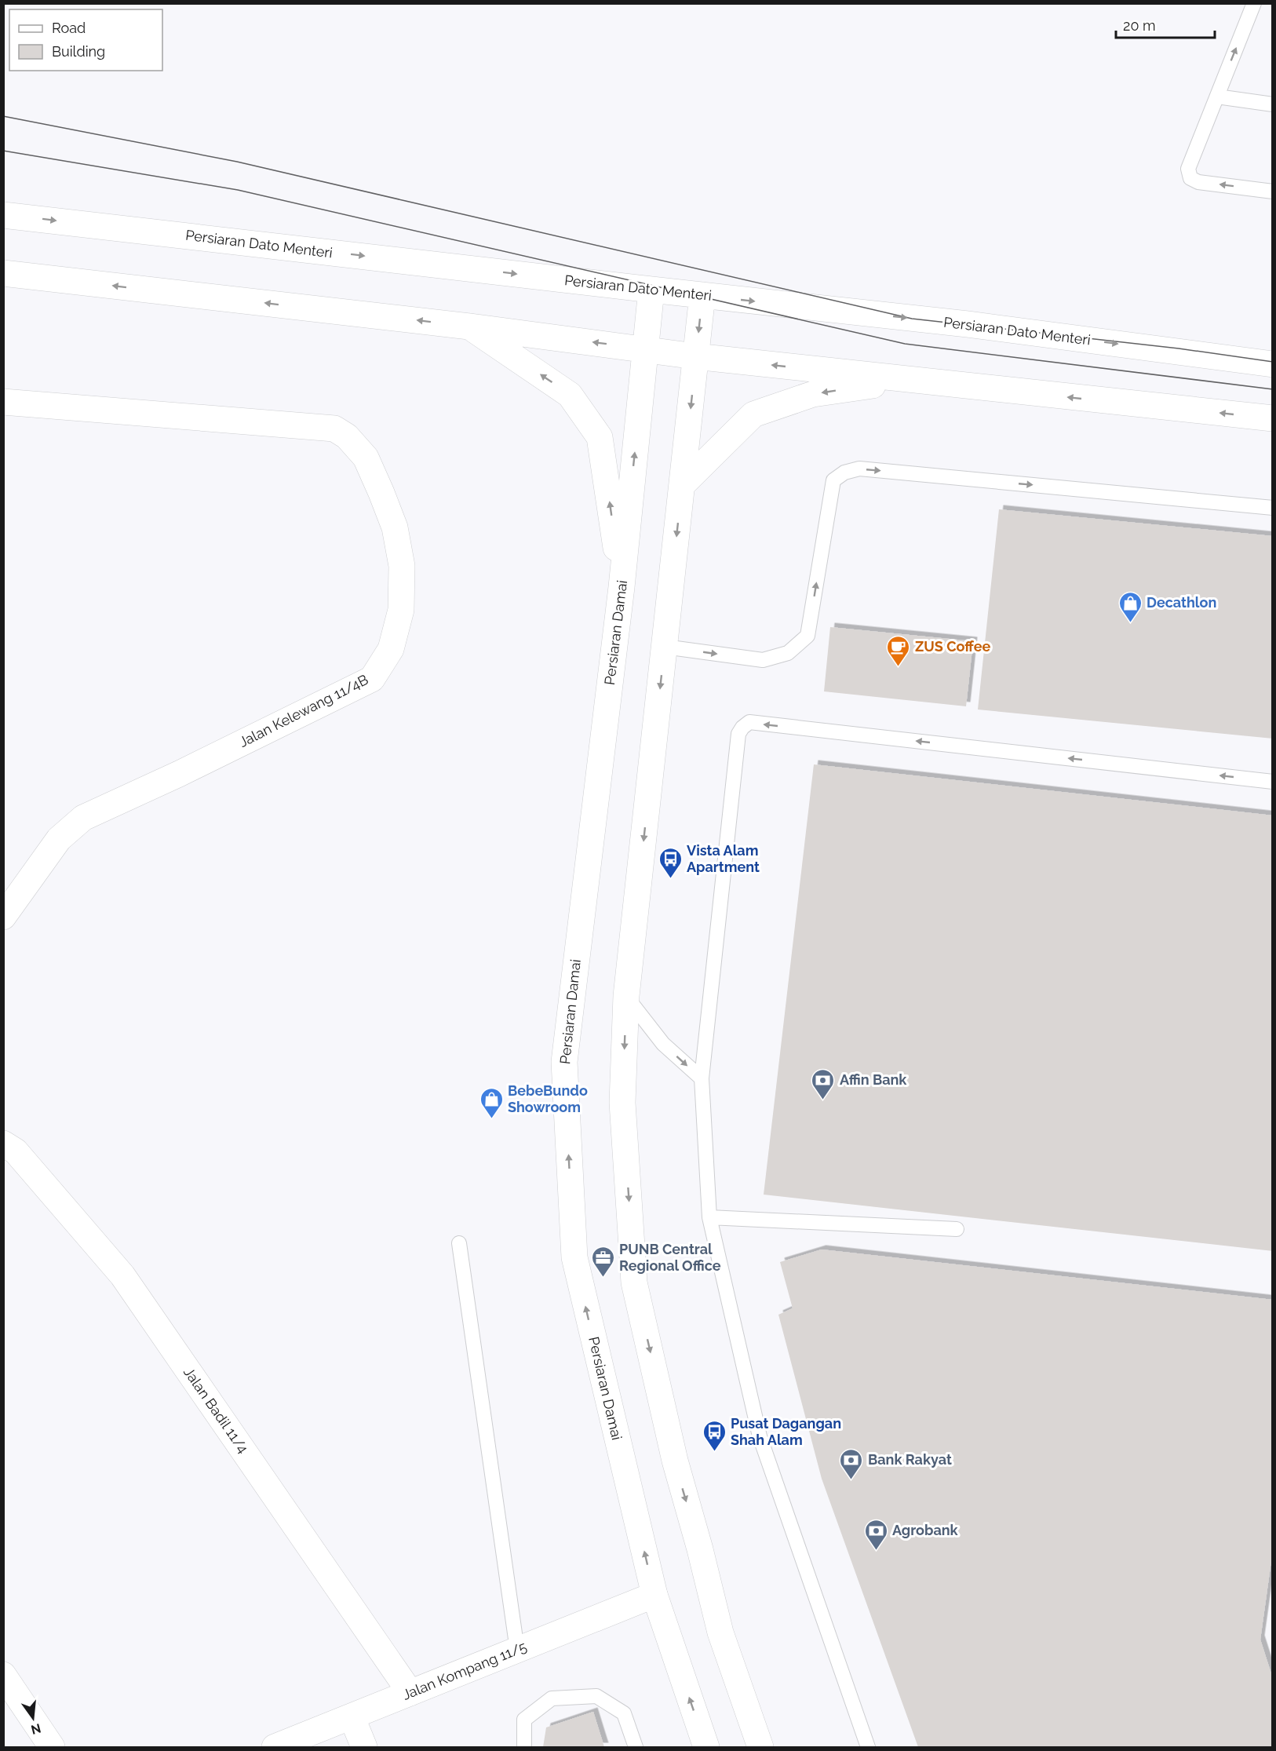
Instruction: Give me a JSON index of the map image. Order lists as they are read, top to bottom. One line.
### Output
{"streets":{"main road":["Persiaran Dato Menteri","Persiaran Damai","Jalan Kelewang 11/4B","Jalan Badil 11/4","Jalan Kompang 11/5"]},"crossings":[["Persiaran Dato Menteri","Persiaran Damai"],["Persiaran Damai","Jalan Kompang 11/5"],["Jalan Badil 11/4","Jalan Kompang 11/5"]],"places":{"shop":["Decathlon","BebeBundo Showroom"],"cafe":["ZUS Coffee"],"bus stop":["Vista Alam Apartment","Pusat Dagangan Shah Alam"],"bank":["Affin Bank","Bank Rakyat","Agrobank"],"office":["PUNB Central Regional Office"]},"legend":["Road","Building"],"scale_bar":"20 m","north":"bottom"}
